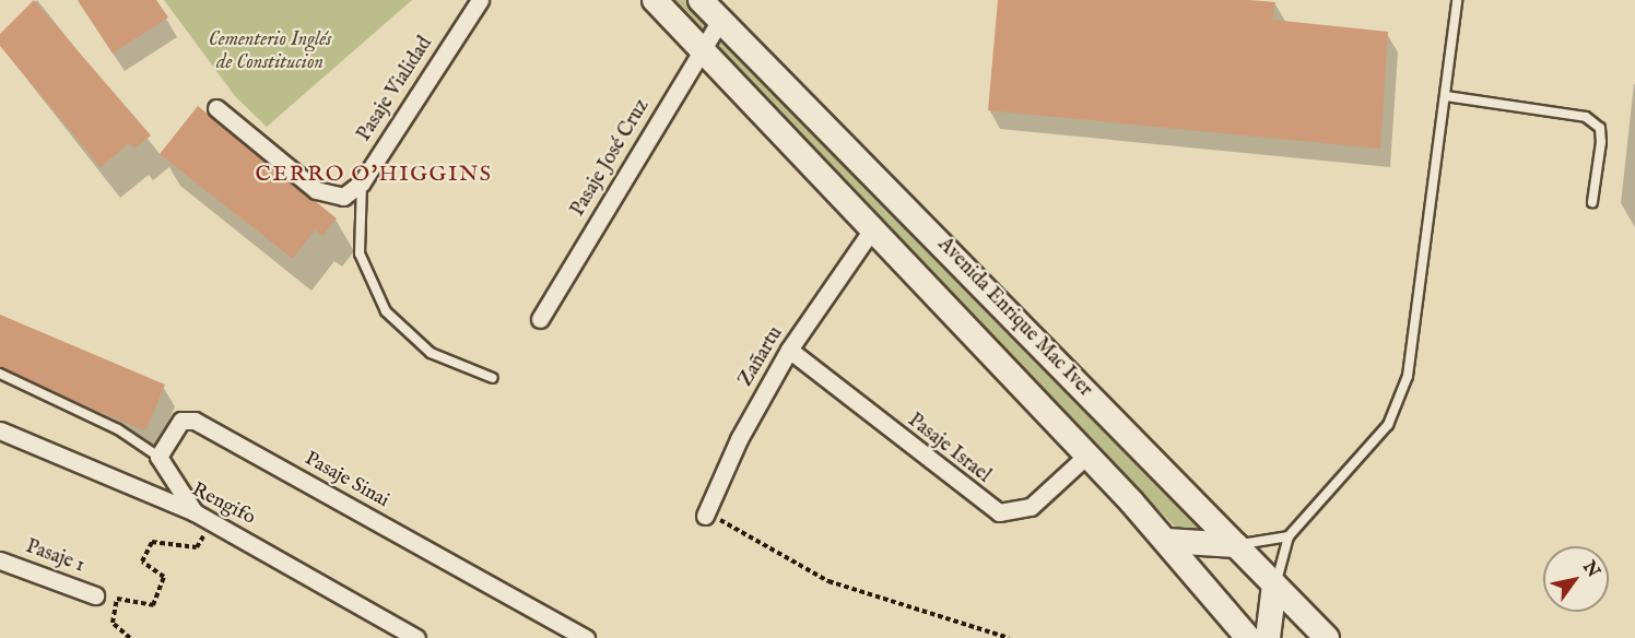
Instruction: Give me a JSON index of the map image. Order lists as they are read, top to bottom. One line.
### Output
{"streets":{"main road":["Avenida Enrique Mac Iver"],"street":["Pasaje Vialidad","Pasaje José Cruz","Zañartu","Pasaje Israel","Pasaje Sinai","Rengifo","Pasaje 1"]},"crossings":[["Pasaje José Cruz","Avenida Enrique Mac Iver"],["Zañartu","Pasaje Israel"]],"districts":["CERRO O'HIGGINS"],"parks":["Cementerio Inglés de Constitucion"],"north":"top right"}
